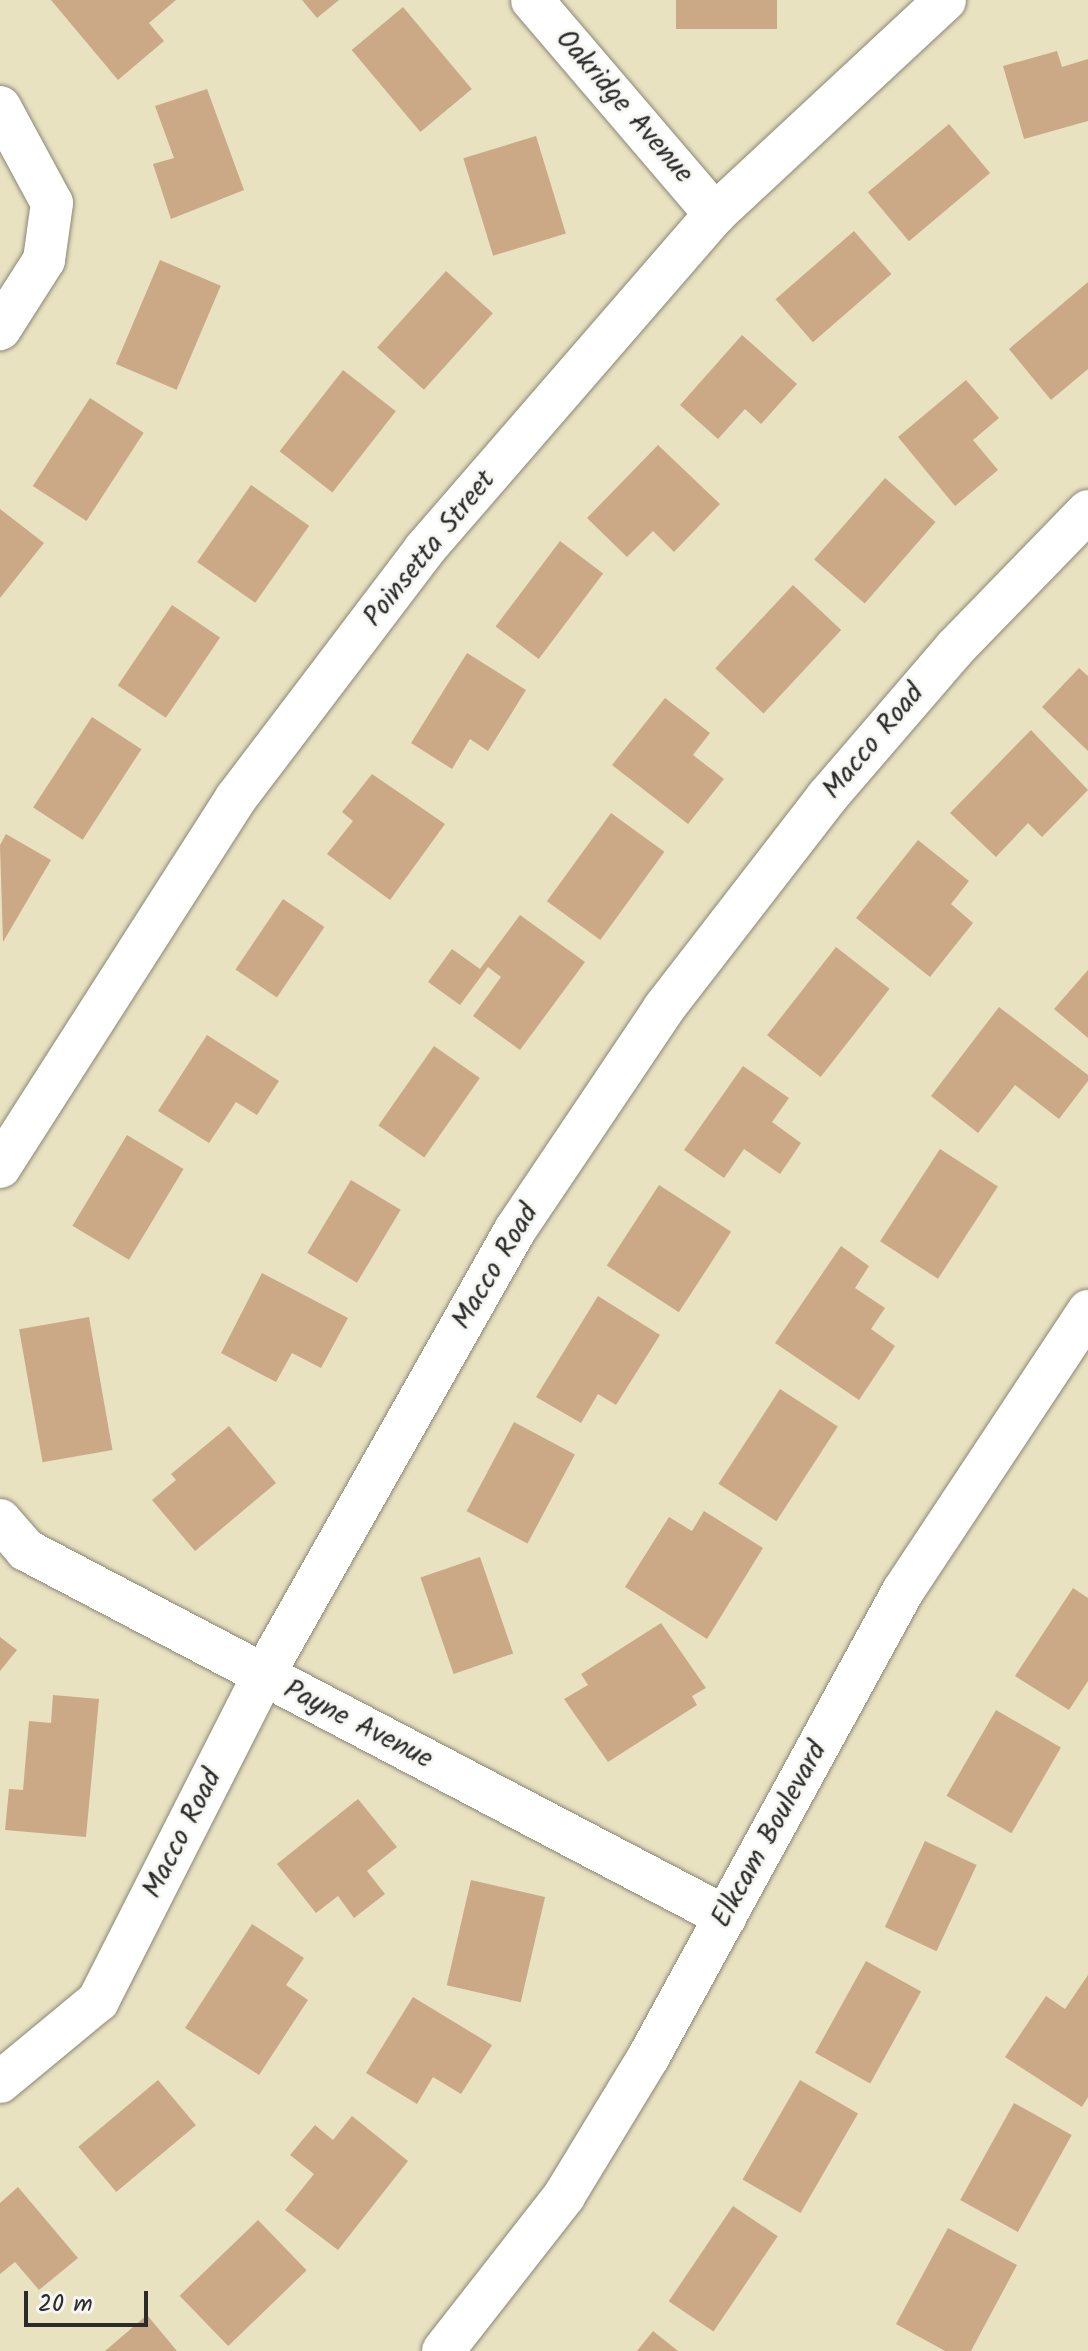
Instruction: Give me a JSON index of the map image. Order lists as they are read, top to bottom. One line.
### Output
{"streets":{"street":["Oakridge Avenue","Poinsetta Street","Macco Road","Payne Avenue","Elkcam Boulevard"]},"crossings":[["Oakridge Avenue","Poinsetta Street"],["Macco Road","Payne Avenue"],["Payne Avenue","Elkcam Boulevard"]],"scale_bar":"20 m"}
